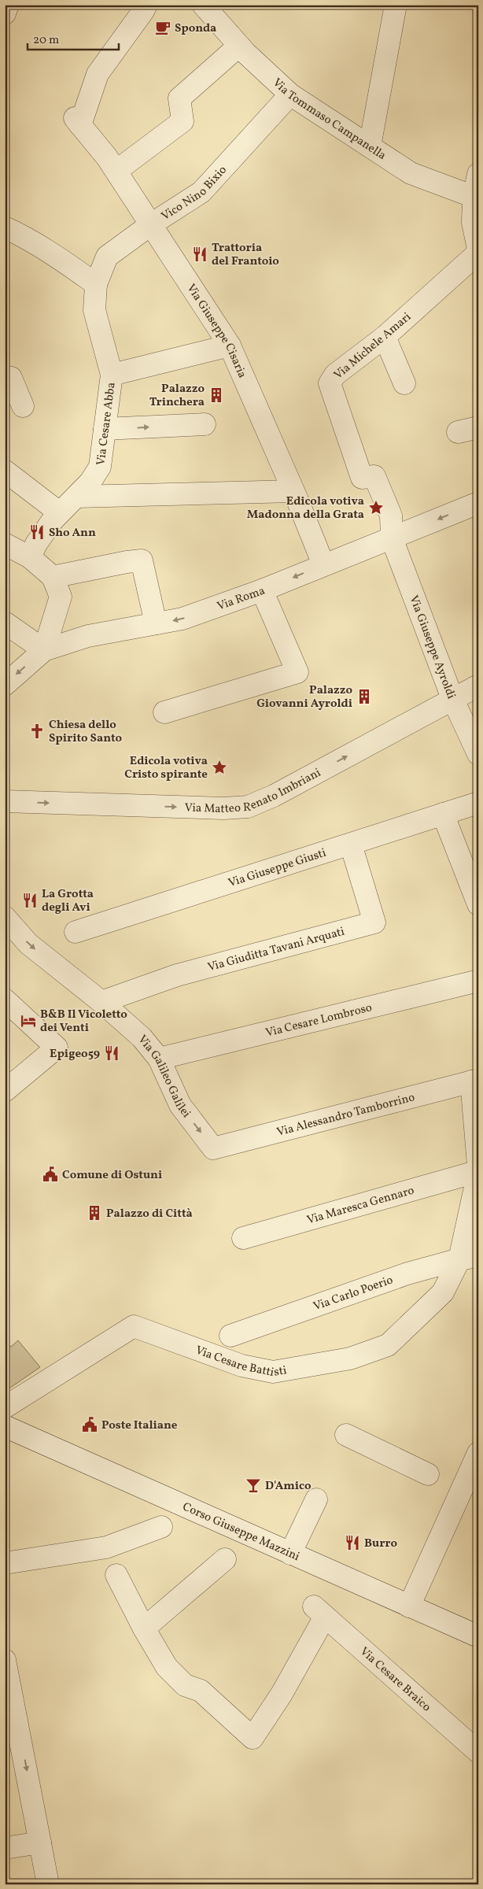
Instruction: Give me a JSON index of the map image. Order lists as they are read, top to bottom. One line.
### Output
{"streets":{"street":["Via Tommaso Campanella","Vico Nino Bixio","Via Giuseppe Cisaria","Via Michele Amari","Via Cesare Abba","Via Roma","Via Giuseppe Ayroldi","Via Matteo Renato Imbriani","Via Giuseppe Giusti","Via Giuditta Tavani Arquati","Via Cesare Lombroso","Via Galileo Galilei","Via Alessandro Tamborrino","Via Maresca Gennaro","Via Carlo Poerio","Via Cesare Battisti","Corso Giuseppe Mazzini","Via Cesare Braico"]},"crossings":[["Via Tommaso Campanella","Vico Nino Bixio"],["Vico Nino Bixio","Via Giuseppe Cisaria"],["Vico Nino Bixio","Via Cesare Abba"],["Via Giuseppe Cisaria","Via Cesare Abba"],["Via Giuseppe Cisaria","Via Roma"],["Via Michele Amari","Via Roma"],["Via Michele Amari","Via Giuseppe Ayroldi"],["Via Roma","Via Giuseppe Ayroldi"],["Via Giuseppe Ayroldi","Via Matteo Renato Imbriani"],["Via Giuseppe Giusti","Via Giuditta Tavani Arquati"],["Via Giuditta Tavani Arquati","Via Galileo Galilei"],["Via Cesare Lombroso","Via Galileo Galilei"],["Via Galileo Galilei","Via Alessandro Tamborrino"],["Via Carlo Poerio","Via Cesare Battisti"]],"one_way":["Via Matteo Renato Imbriani","Via Galileo Galilei"],"places":{"cafe":["Sponda"],"restaurant":["Trattoria del Frantoio","Sho Ann","La Grotta degli Avi","Epigeo59","Burro"],"building":["Palazzo Trinchera","Palazzo Giovanni Ayroldi","Palazzo di Città"],"place":["Edicola votiva Madonna della Grata","Edicola votiva Cristo spirante"],"church":["Chiesa dello Spirito Santo"],"hotel":["B&B Il Vicoletto dei Venti"],"public building":["Comune di Ostuni","Poste Italiane"],"bar":["D'Amico"]},"scale_bar":"20 m"}
